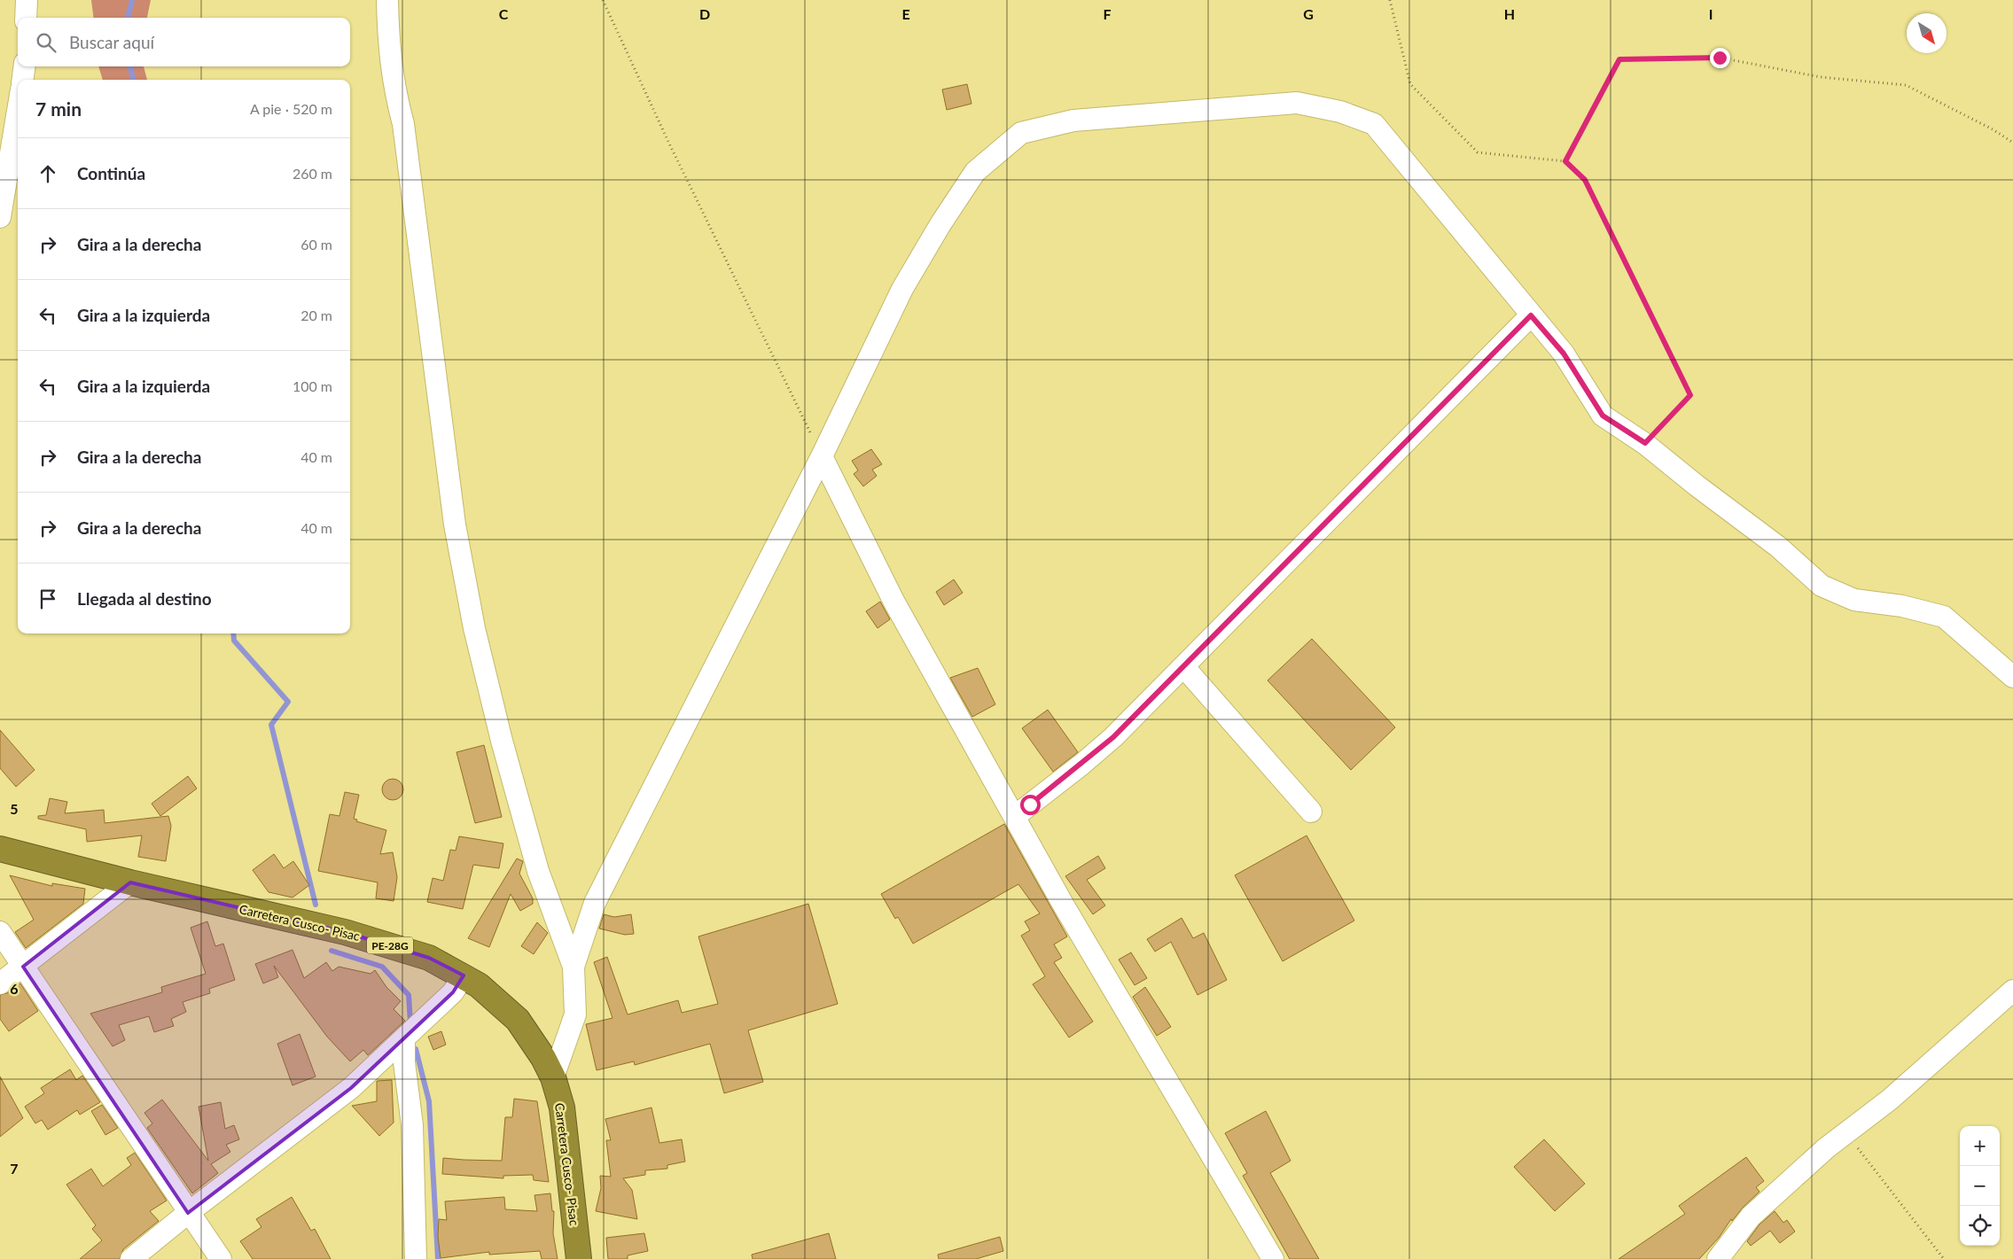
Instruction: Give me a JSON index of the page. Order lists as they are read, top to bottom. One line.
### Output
{"streets":{"highway":["Carretera Cusco- Pisac","PE-28G"]},"north":"bottom right","page":{"search":"Buscar aquí","heading":["7 min","A pie · 520 m"],"list":[["Continúa","260 m"],["Gira a la derecha","60 m"],["Gira a la izquierda","20 m"],["Gira a la izquierda","100 m"],["Gira a la derecha","40 m"],["Gira a la derecha","40 m"],"Llegada al destino"],"map_buttons":["+","−"]},"grid":{"columns":["C","D","E","F","G","H","I"],"rows":["5","6","7"]}}
